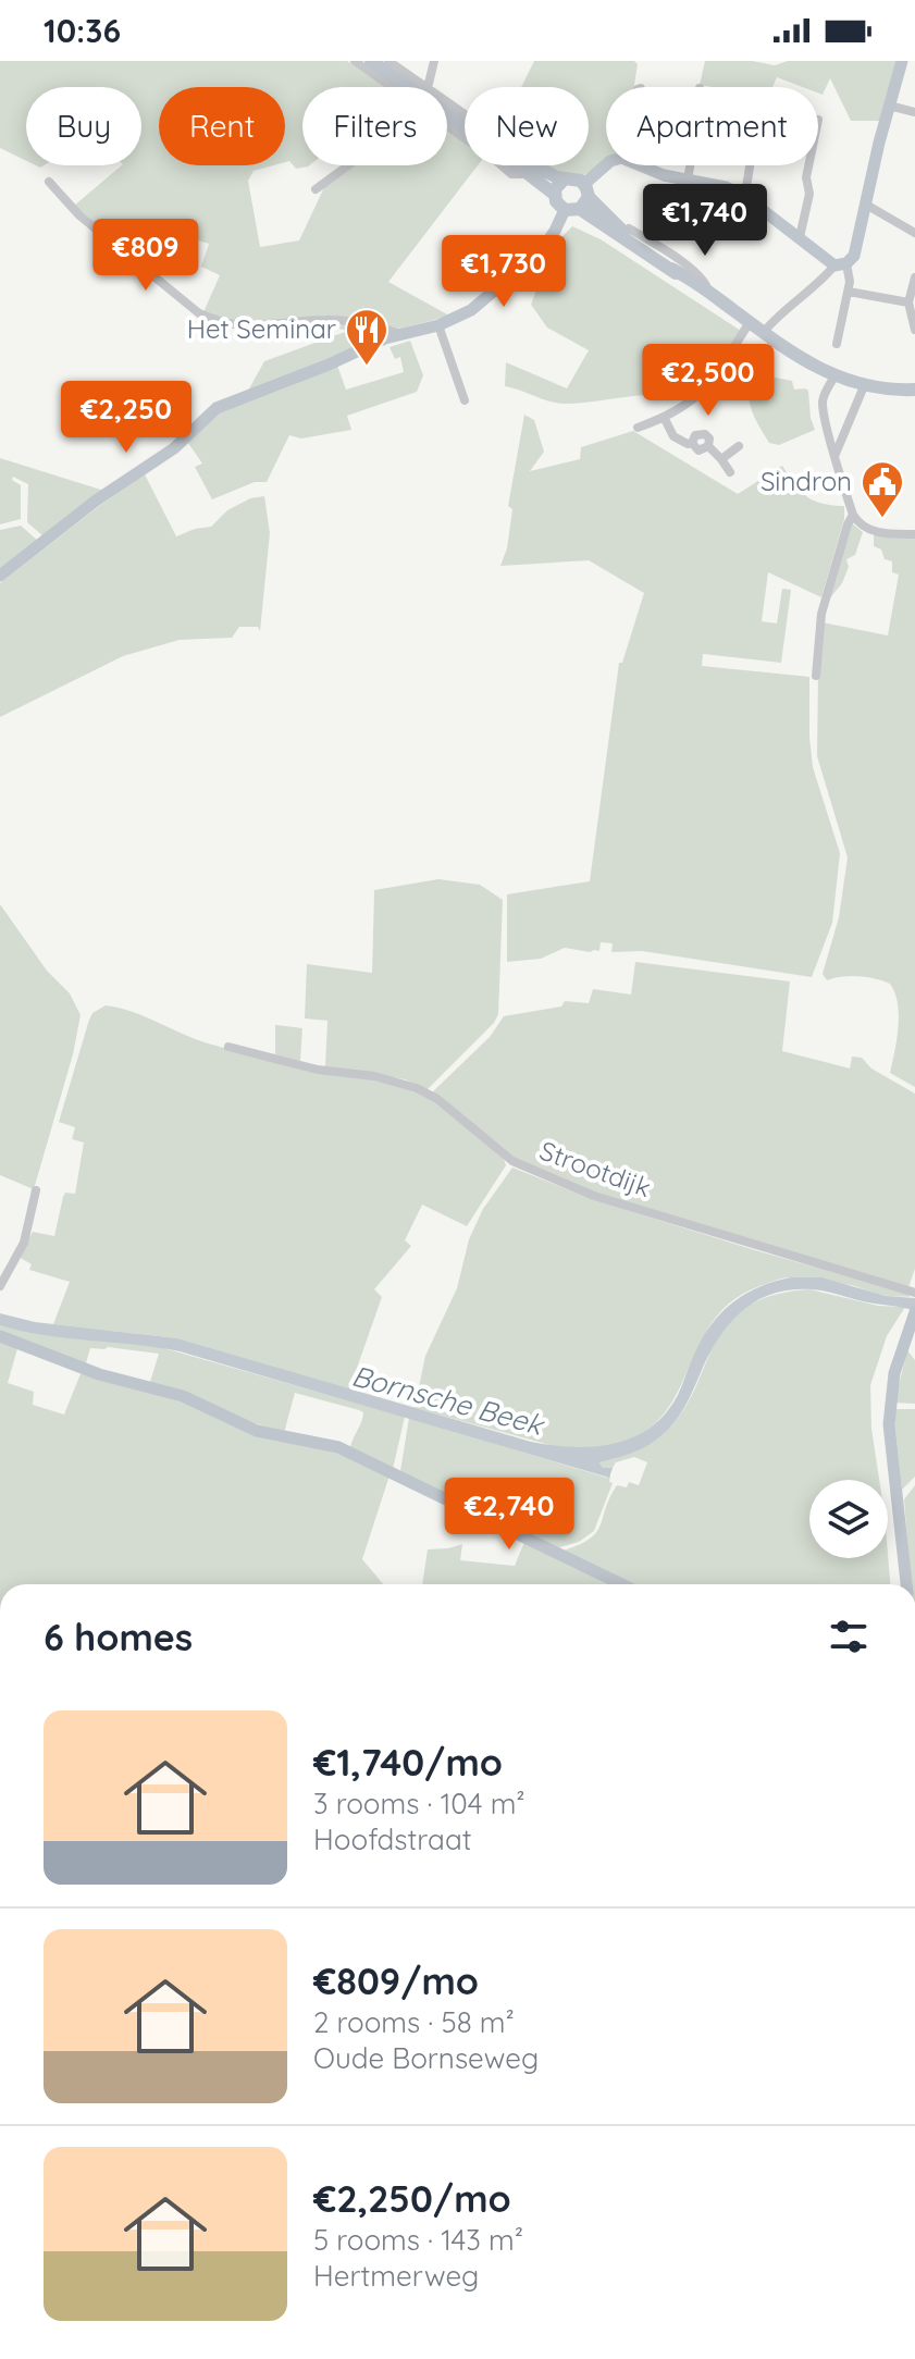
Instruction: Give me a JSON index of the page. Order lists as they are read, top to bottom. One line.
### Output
{"streets":{"street":["Strootdijk"]},"water":["Bornsche Beek"],"places":{"restaurant":["Het Seminar"],"public building":["Sindron"]},"page":{"status":"10:36","chip":["Buy","Rent","Filters","New","Apartment"],"price":["€1,740","€809","€1,730","€2,500","€2,250","€2,740"],"heading":"6 homes","list":[{"name":"€1,740/mo","note":"3 rooms · 104 m² · Hoofdstraat"},{"name":"€809/mo","note":"2 rooms · 58 m² · Oude Bornseweg"},{"name":"€2,250/mo","note":"5 rooms · 143 m² · Hertmerweg"}]}}
